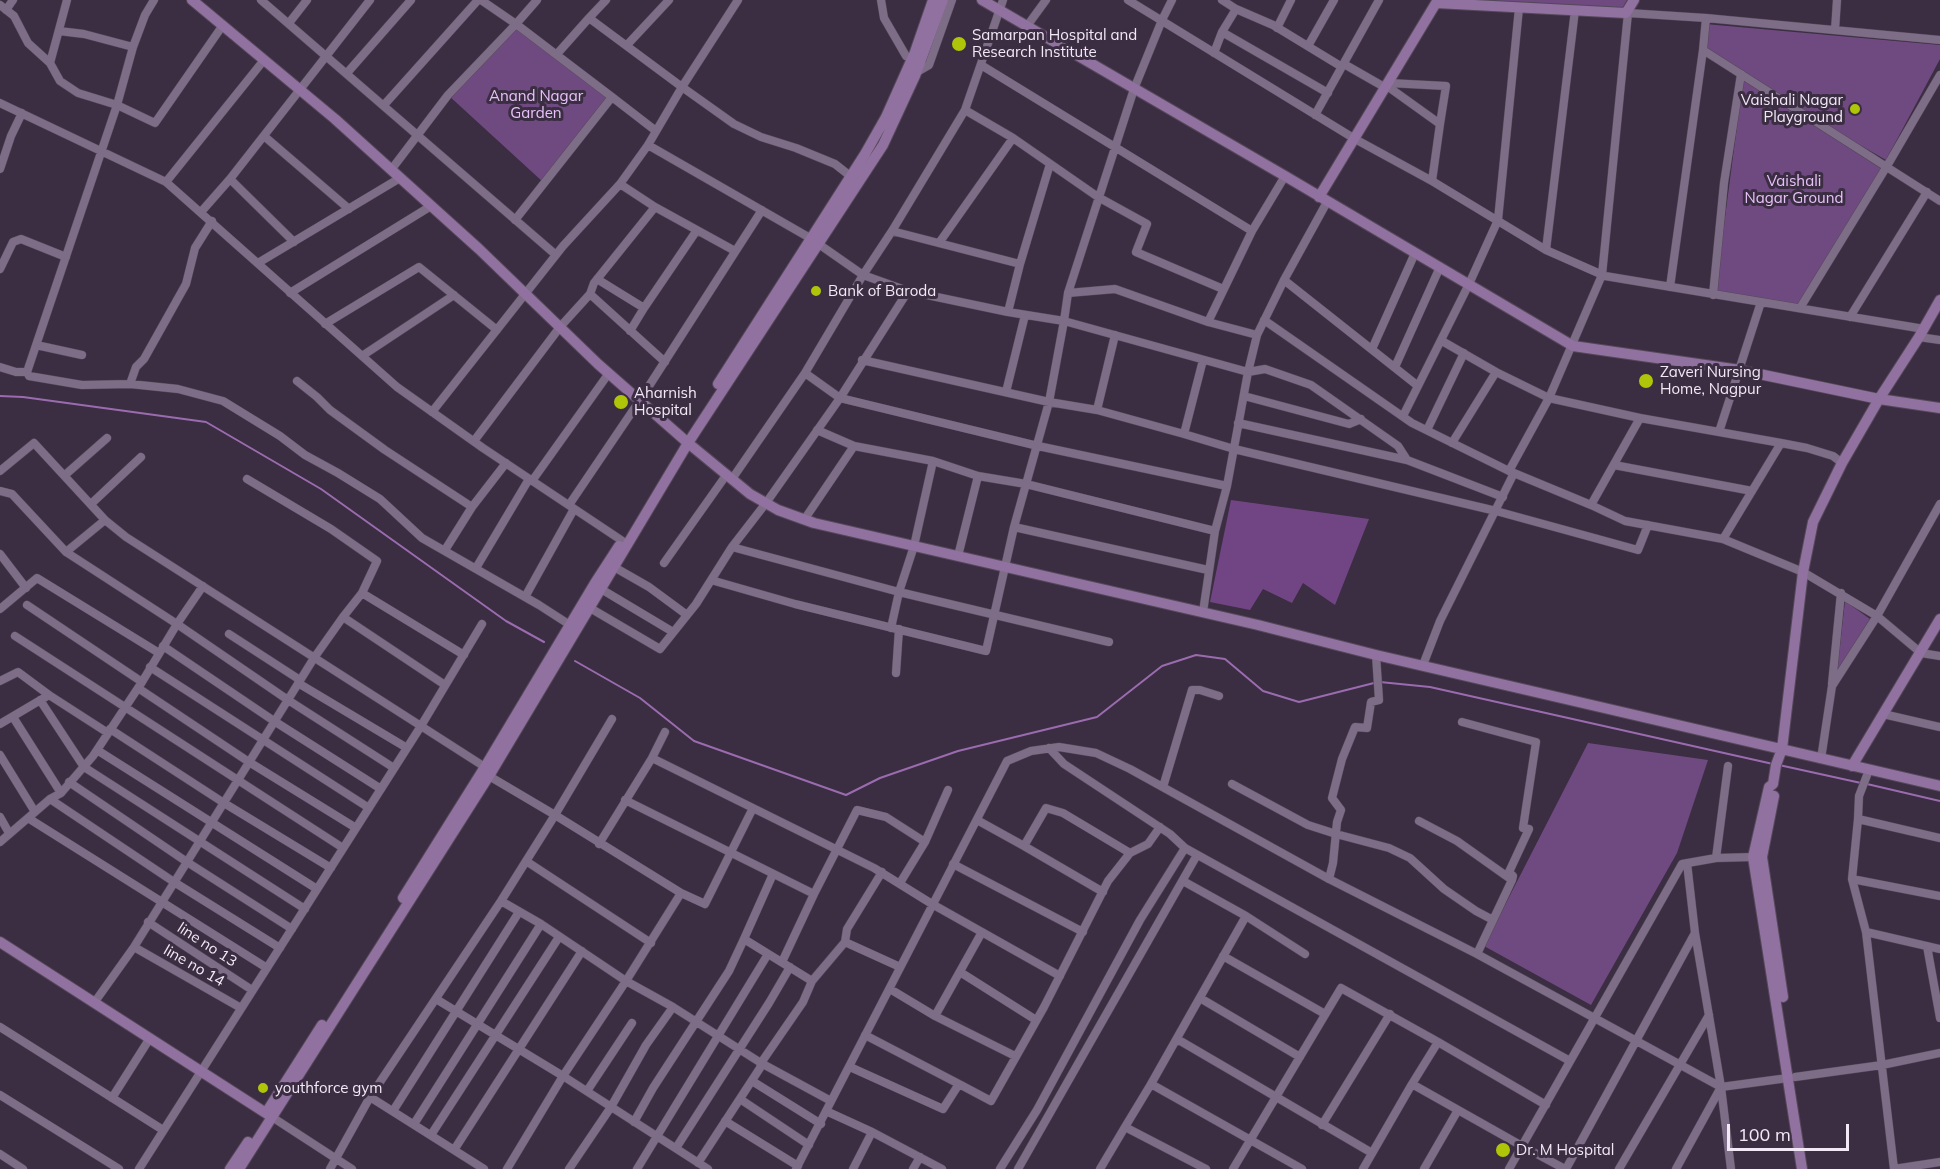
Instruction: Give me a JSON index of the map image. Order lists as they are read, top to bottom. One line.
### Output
{"streets":{"street":["line no 13","line no 14"]},"parks":["Anand Nagar Garden","Vaishali Nagar Ground"],"places":["Samarpan Hospital and Research Institute","Vaishali Nagar Playground","Bank of Baroda","Zaveri Nursing Home, Nagpur","Aharnish Hospital","youthforce gym","Dr. M Hospital"],"scale_bar":"100 m"}
